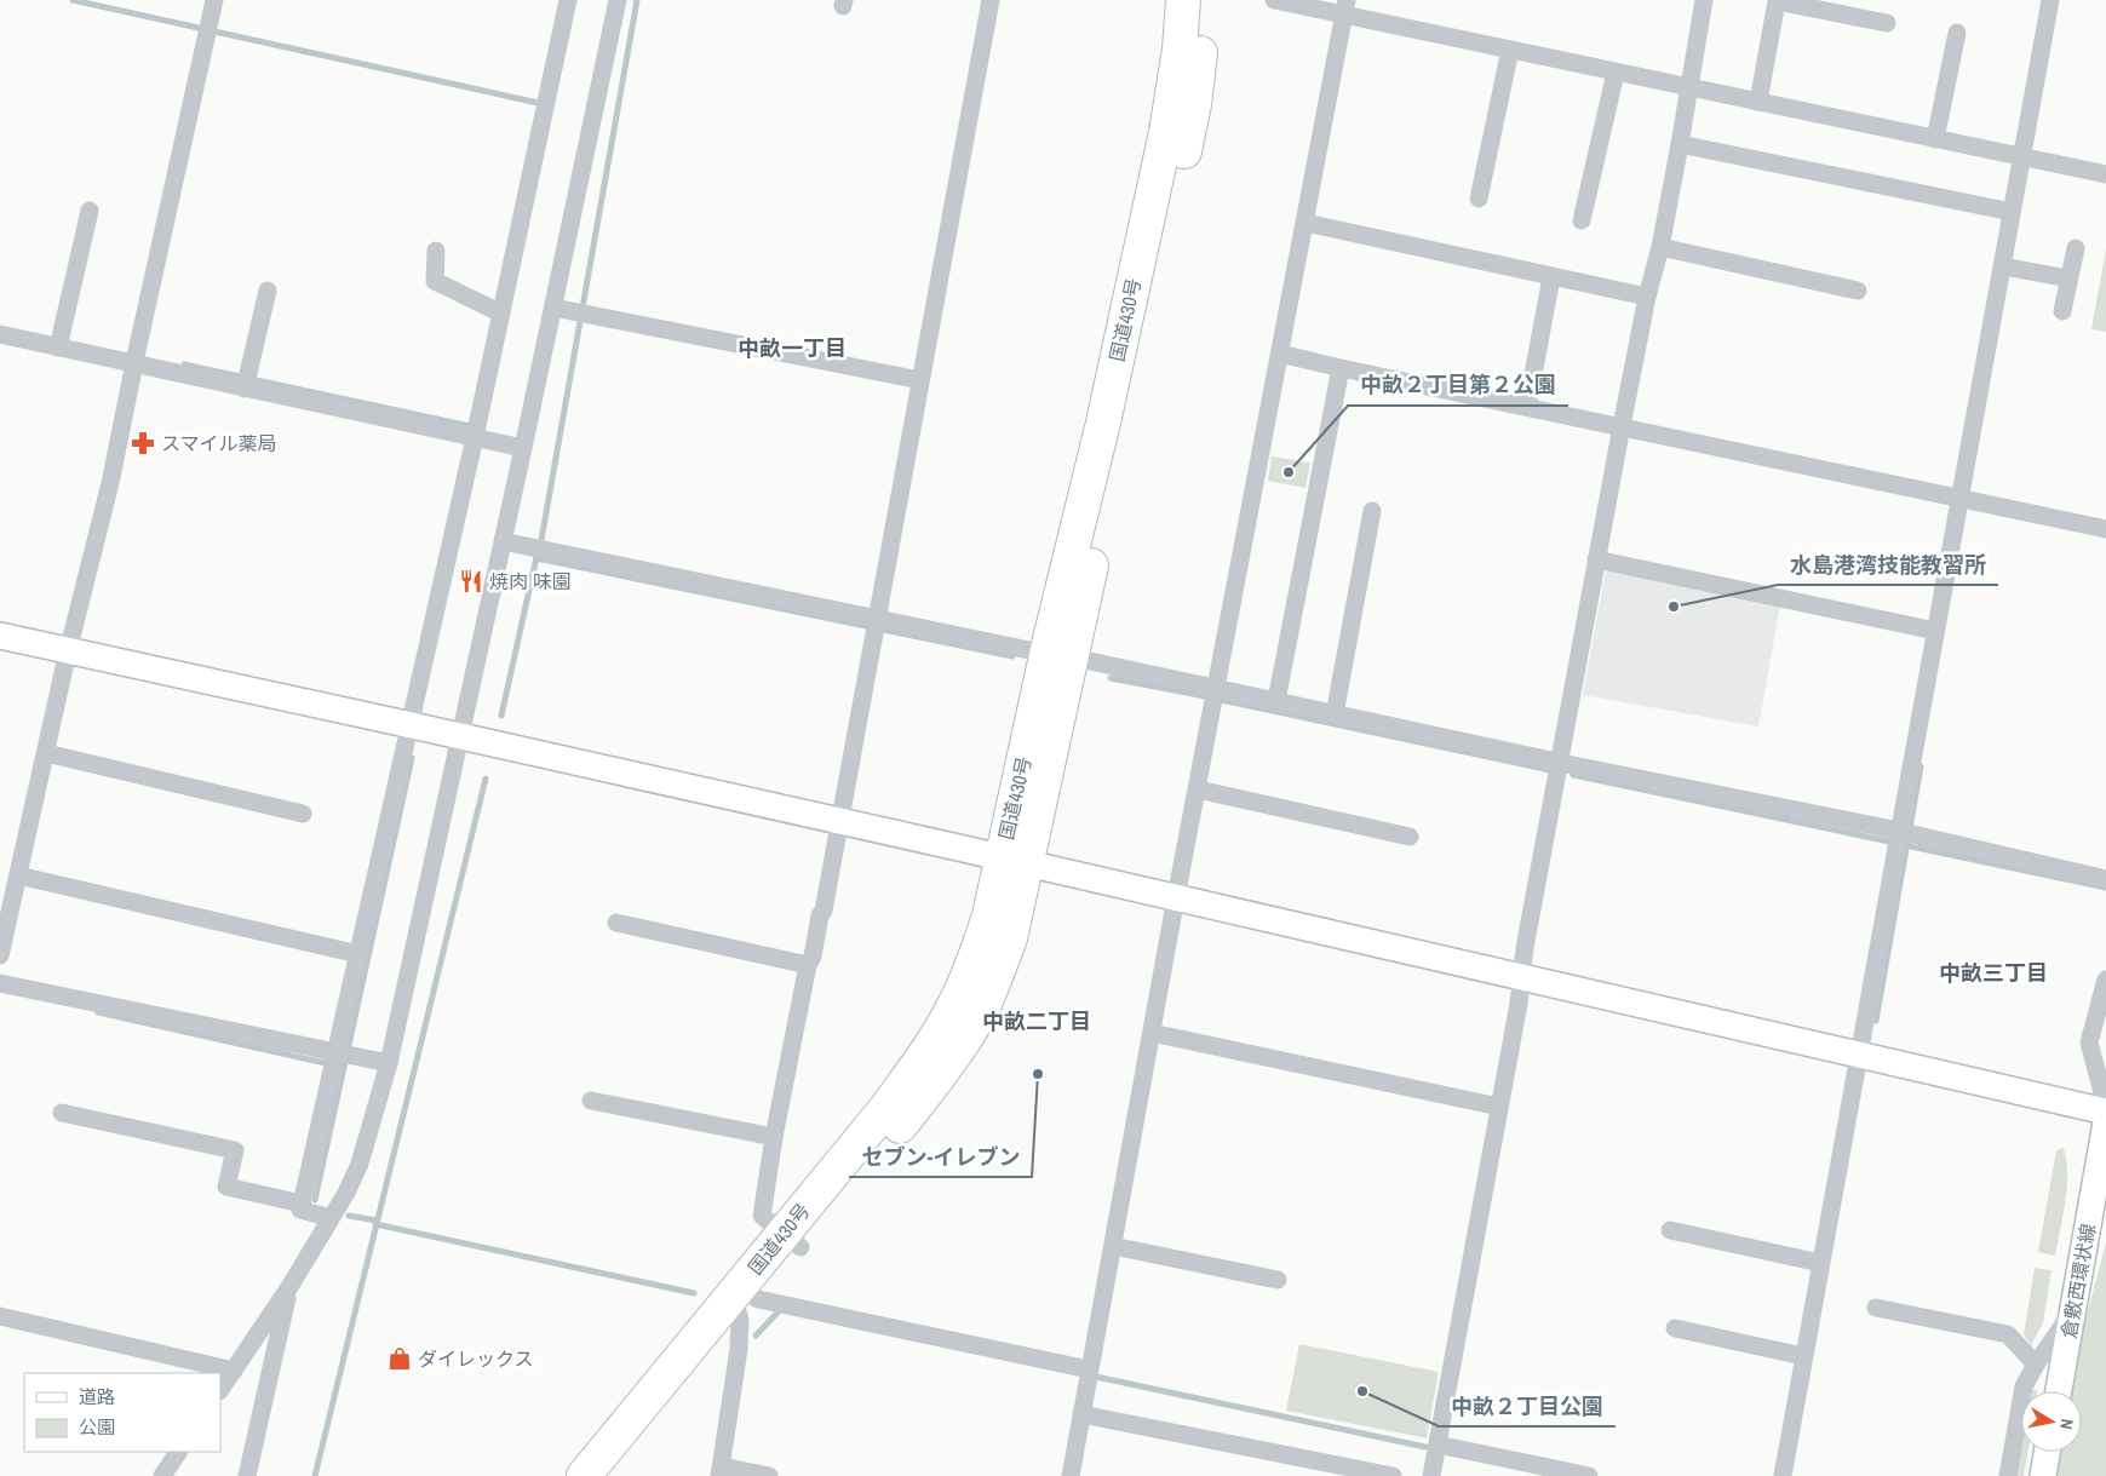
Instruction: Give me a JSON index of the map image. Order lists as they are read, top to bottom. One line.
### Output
{"streets":{"highway":["国道430号"],"street":["倉敷西環状線"]},"districts":["中畝一丁目","中畝三丁目","中畝二丁目"],"places":{"pharmacy":["スマイル薬局"],"other":["中畝２丁目第２公園","水島港湾技能教習所","セブン-イレブン","中畝２丁目公園"],"restaurant":["焼肉 味園"],"shop":["ダイレックス"]},"legend":["道路","公園"],"north":"right"}
